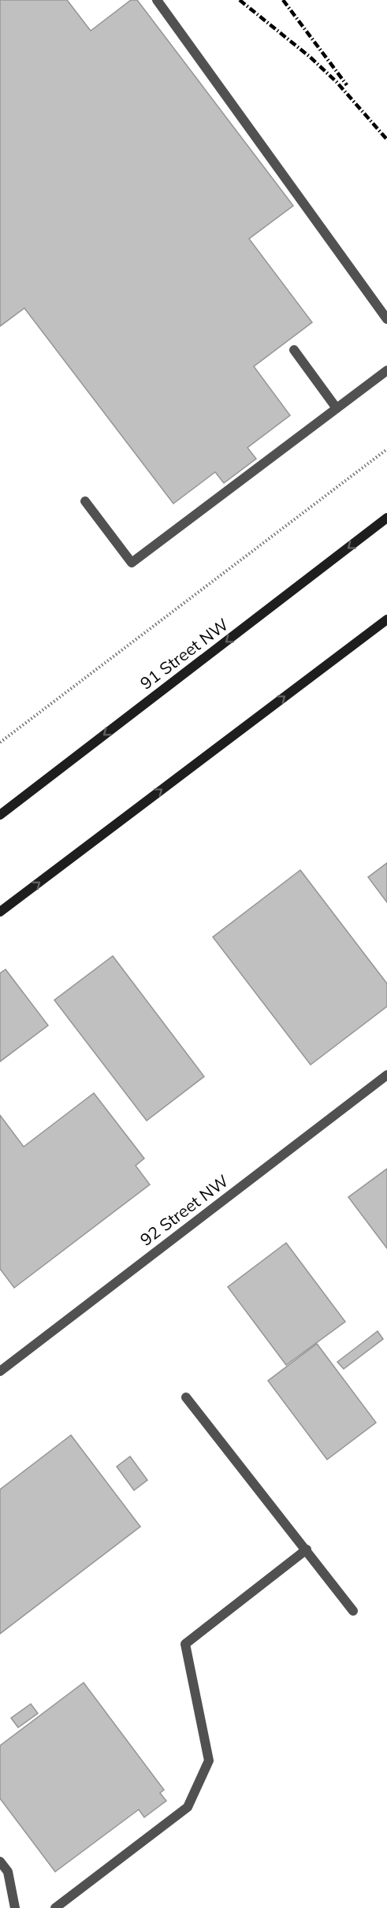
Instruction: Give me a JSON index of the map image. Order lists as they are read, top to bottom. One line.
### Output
{"streets":{"main road":["91 Street NW"],"street":["92 Street NW"]}}
